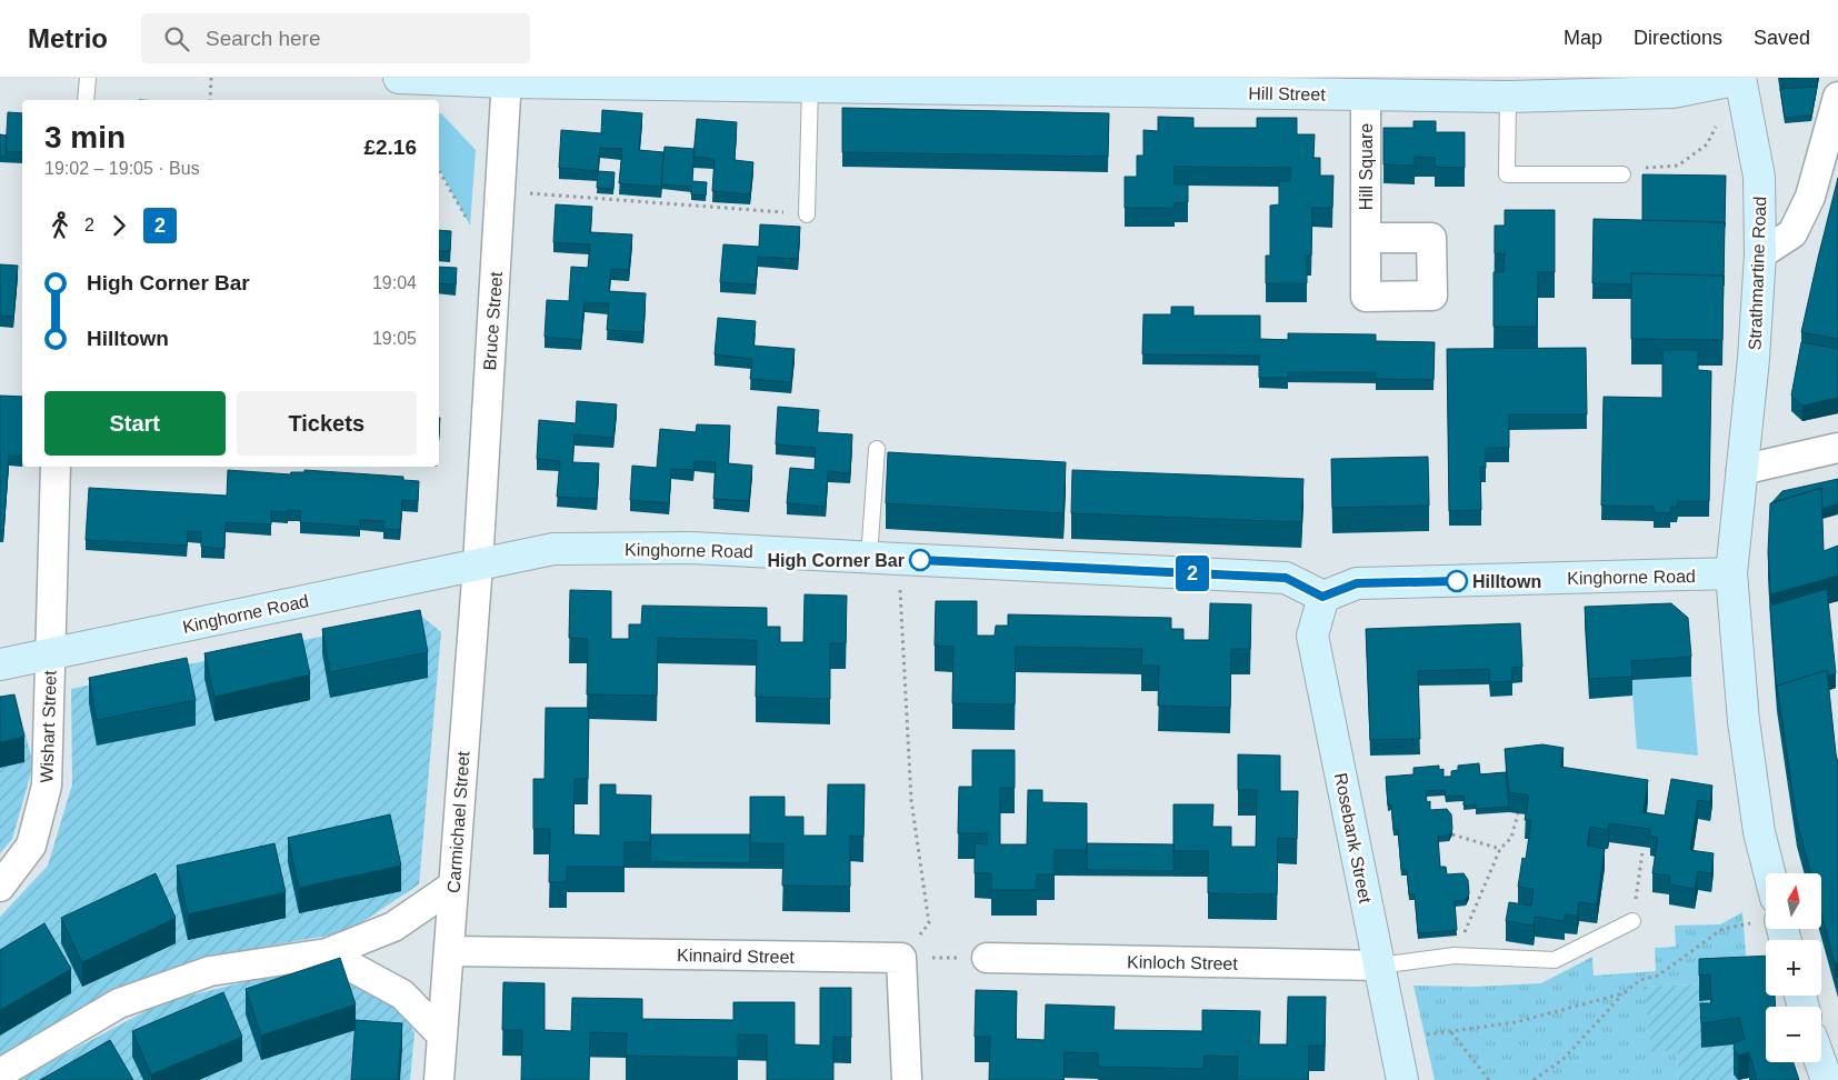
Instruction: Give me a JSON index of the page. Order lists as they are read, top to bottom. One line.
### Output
{"streets":{"street":["Hill Street","Hill Square","Strathmartine Road","Bruce Street","Kinghorne Road","Wishart Street","Carmichael Street","Rosebank Street","Kinnaird Street","Kinloch Street"]},"crossings":[["Hill Street","Hill Square"],["Hill Street","Strathmartine Road"],["Hill Street","Bruce Street"],["Bruce Street","Kinghorne Road"],["Bruce Street","Carmichael Street"],["Kinghorne Road","Wishart Street"],["Kinghorne Road","Carmichael Street"],["Kinghorne Road","Rosebank Street"],["Carmichael Street","Kinnaird Street"],["Rosebank Street","Kinloch Street"]],"places":["High Corner Bar","Hilltown"],"lines":["bus line 2"],"north":"top","page":{"header":"Metrio","search":"Search here","nav":["Map","Directions","Saved"],"on_map":"2","heading":["3 min","19:02 – 19:05 · Bus","£2.16"],"legs":["2","2"],"list":[{"name":"High Corner Bar","value":"19:04"},{"name":"Hilltown","value":"19:05"}],"buttons":["Start","Tickets"],"map_buttons":["+","−"]}}
